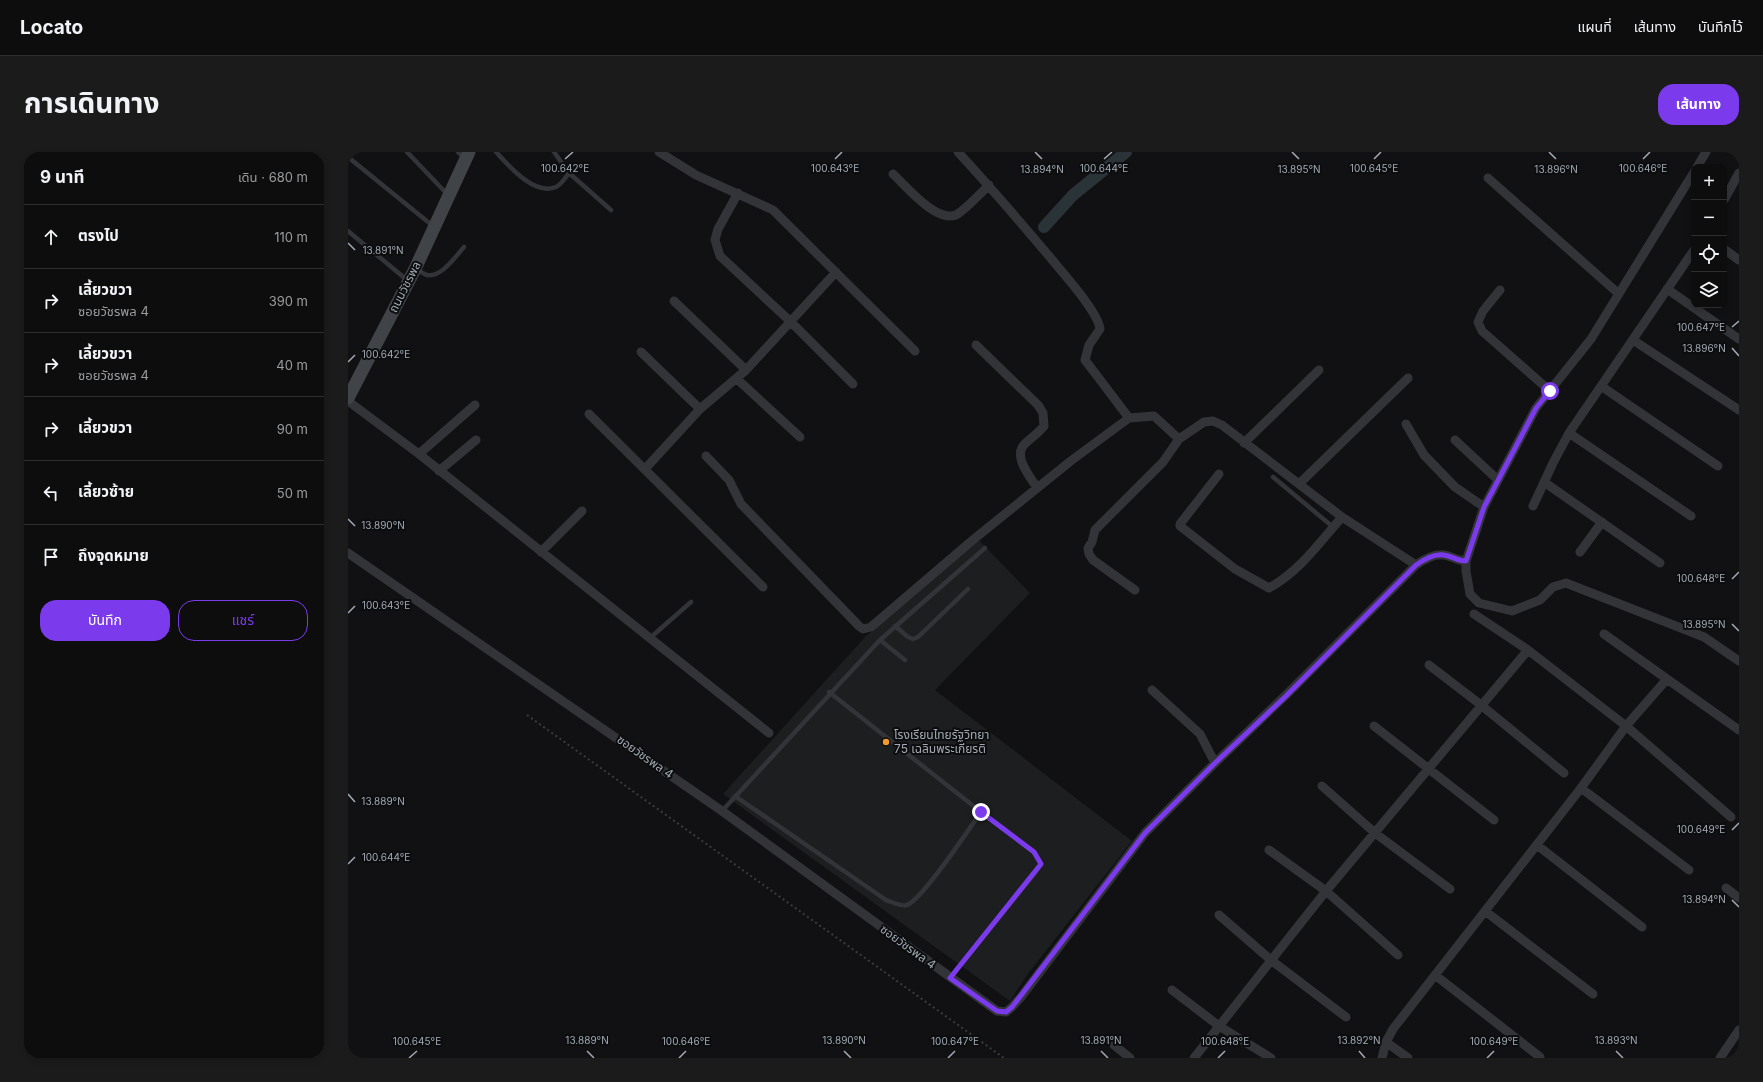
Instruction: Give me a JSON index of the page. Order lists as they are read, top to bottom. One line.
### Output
{"streets":{"street":["ถนนวัชรพล","ซอยวัชรพล 4"]},"places":["โรงเรียนไทยรัฐวิทยา 75 เฉลิมพระเกียรติ"],"page":{"header":"Locato","nav":["แผนที่","เส้นทาง","บันทึกไว้"],"title":"การเดินทาง","buttons":["เส้นทาง",["บันทึก","แชร์"]],"heading":["9 นาที","เดิน · 680 m"],"map_buttons":["+","−"],"list":[["ตรงไป","110 m"],["เลี้ยวขวา","ซอยวัชรพล 4","390 m"],["เลี้ยวขวา","ซอยวัชรพล 4","40 m"],["เลี้ยวขวา","90 m"],["เลี้ยวซ้าย","50 m"],"ถึงจุดหมาย"]},"coordinates":["100.642°E","100.643°E","100.644°E","100.645°E","100.646°E","13.894°N","13.895°N","13.896°N","13.891°N","100.647°E","13.890°N","100.648°E","13.889°N","100.649°E","13.892°N","13.893°N"]}
